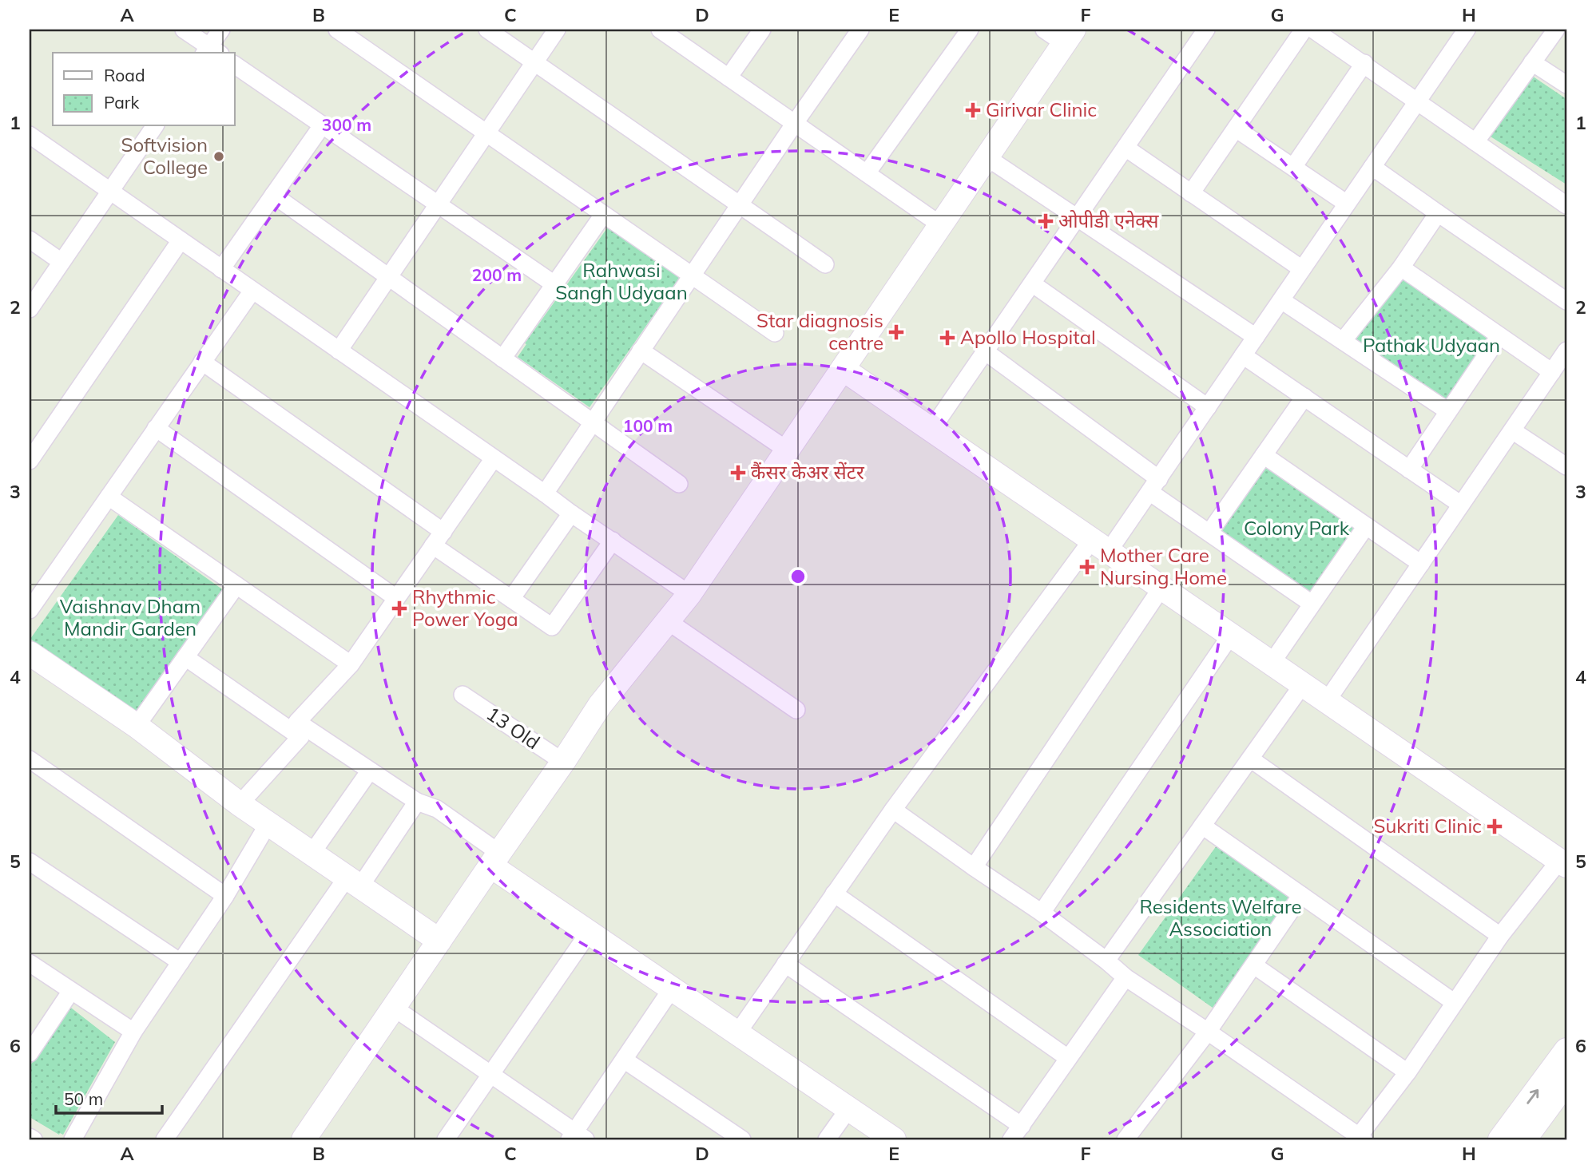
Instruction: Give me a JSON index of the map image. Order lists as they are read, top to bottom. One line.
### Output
{"streets":{"street":["13 Old"]},"parks":["Rahwasi Sangh Udyaan","Pathak Udyaan","Colony Park","Vaishnav Dham Mandir Garden","Residents Welfare Association"],"places":{"health":["Girivar Clinic","ओपीडी एनेक्स","Star diagnosis centre","Apollo Hospital","कैंसर केअर सेंटर","Mother Care Nursing Home","Rhythmic Power Yoga","Sukriti Clinic"],"other":["Softvision College"]},"legend":["Road","Park"],"scale_bar":"50 m","grid":{"columns":["A","B","C","D","E","F","G","H"],"rows":["1","2","3","4","5","6"]},"rings":["300 m","200 m","100 m"]}
